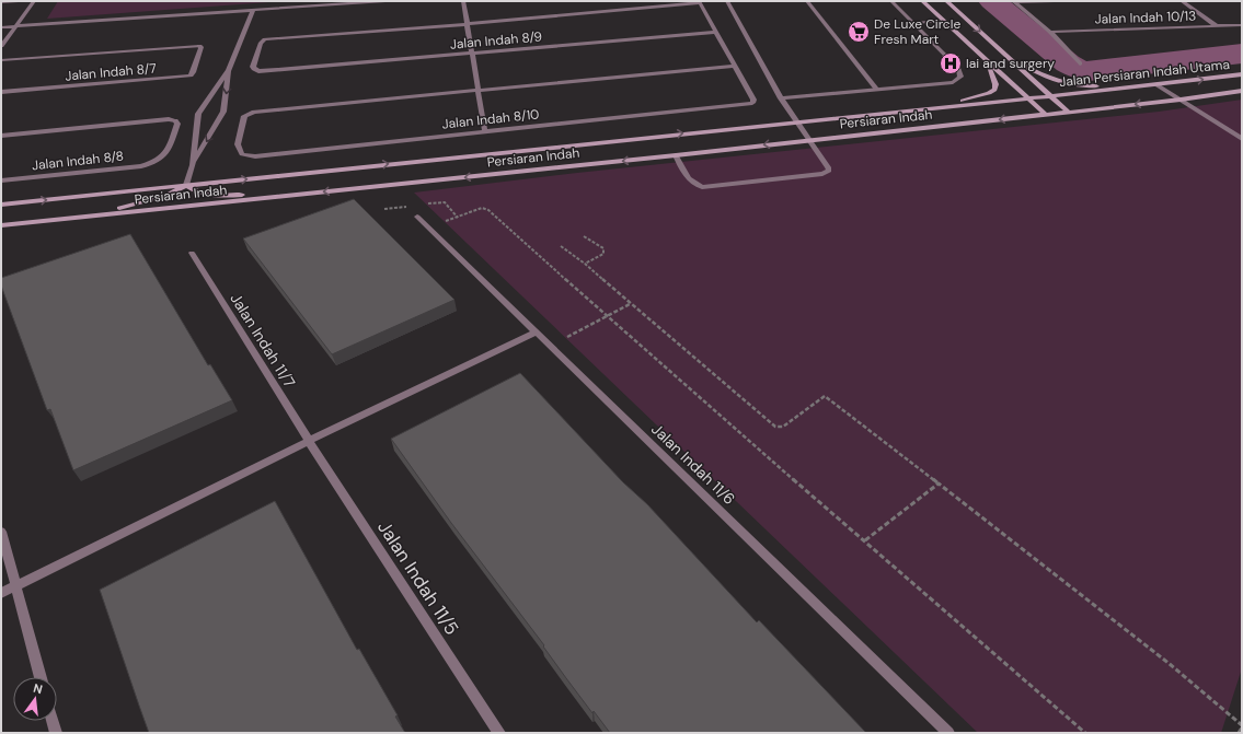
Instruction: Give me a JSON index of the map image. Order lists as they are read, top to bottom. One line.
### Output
{"streets":{"main road":["Jalan Persiaran Indah Utama","Persiaran Indah"],"street":["Jalan Indah 10/13","Jalan Indah 8/9","Jalan Indah 8/7","Jalan Indah 8/10","Jalan Indah 8/8","Jalan Indah 11/7","Jalan Indah 11/6","Jalan Indah 11/5"]},"crossings":[["Jalan Persiaran Indah Utama","Persiaran Indah"],["Jalan Indah 11/7","Jalan Indah 11/5"]],"places":{"supermarket":["De Luxe Circle Fresh Mart"],"hospital":["lai and surgery"]},"north":"top"}
